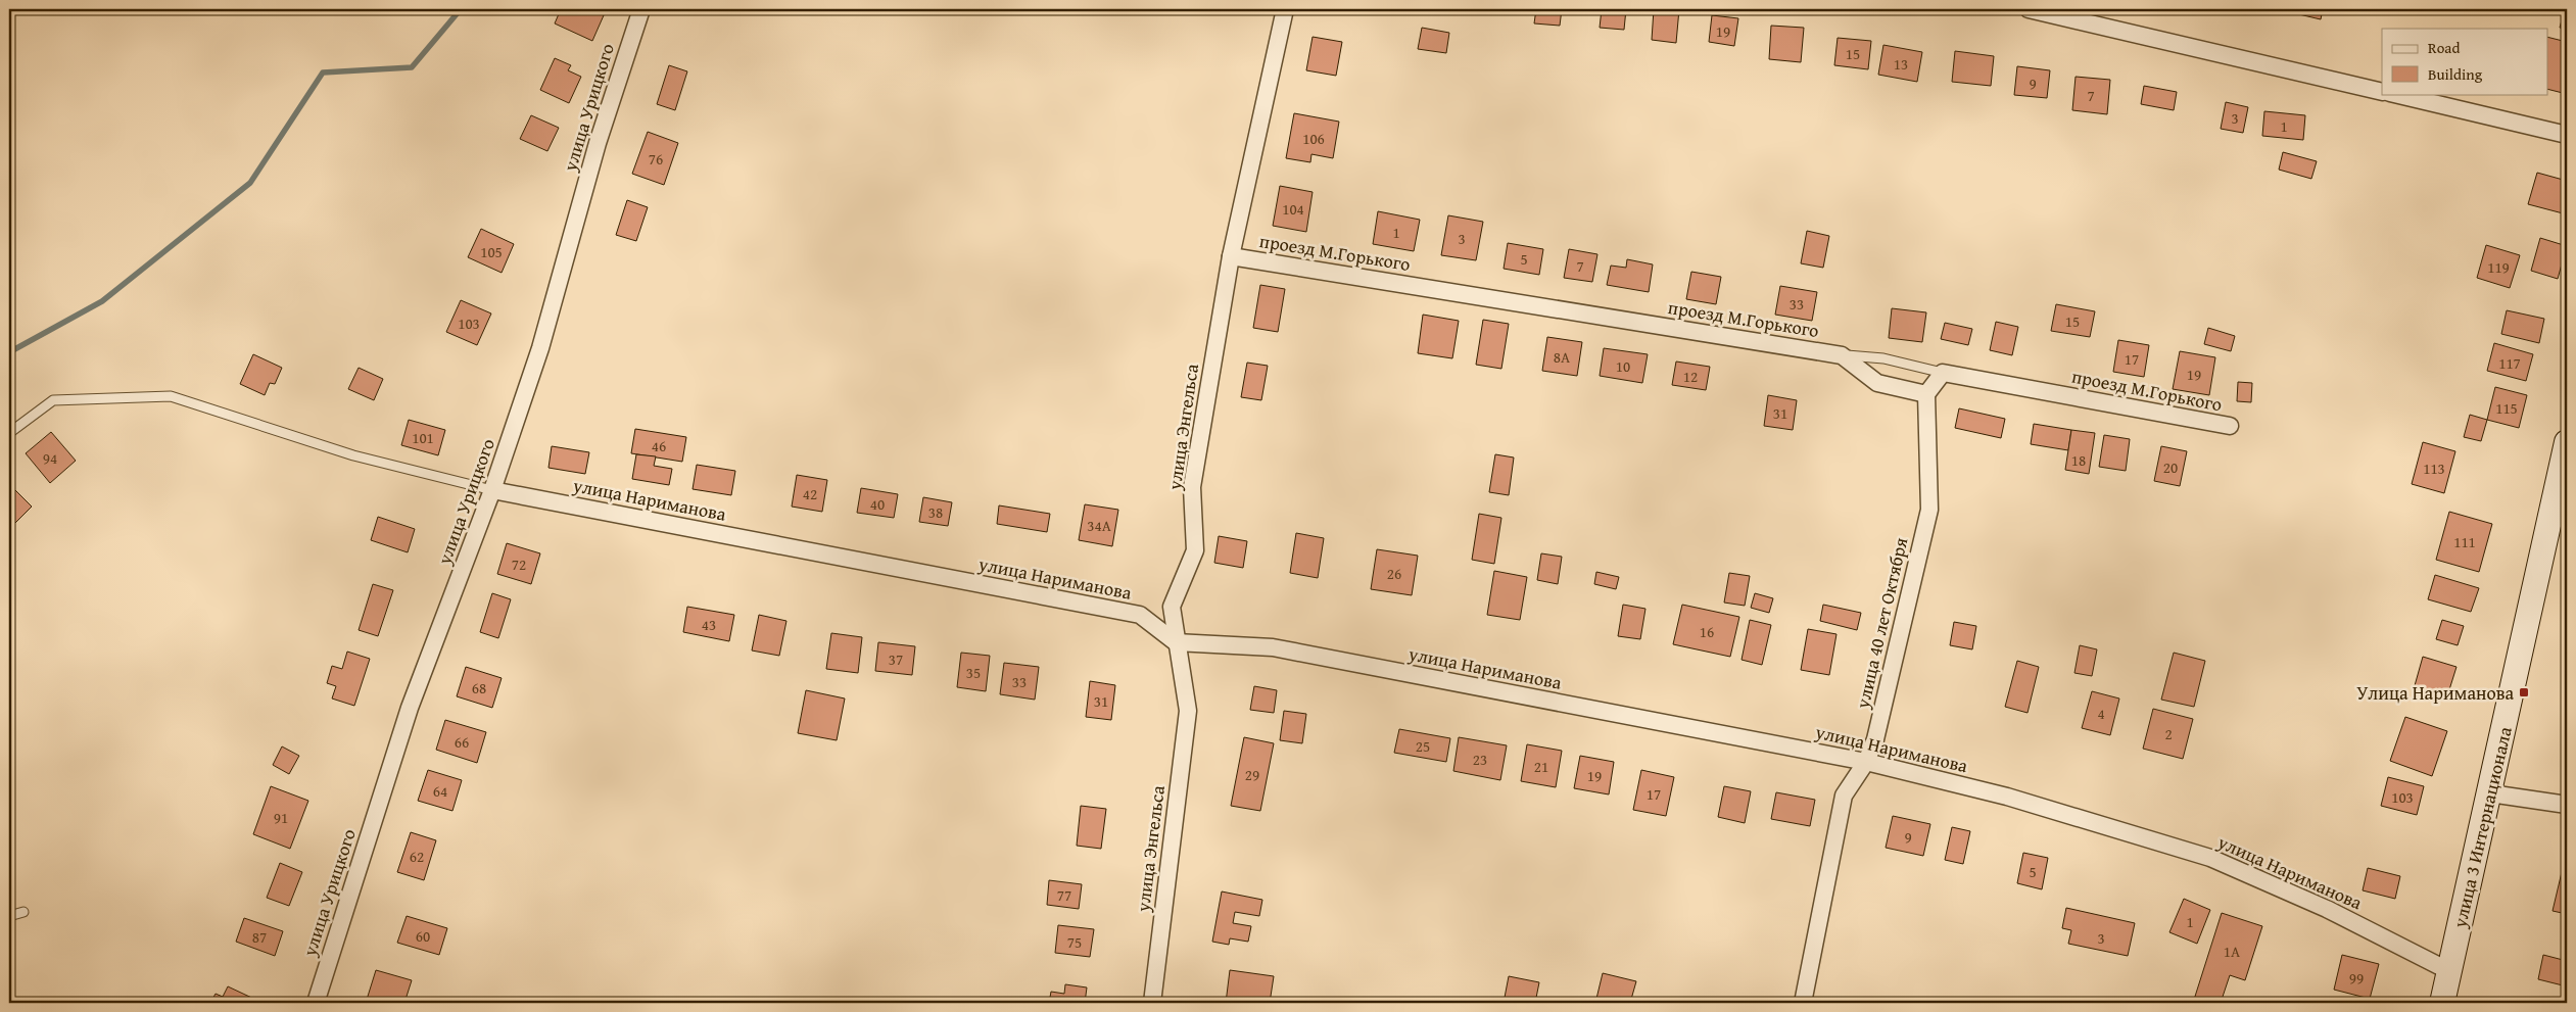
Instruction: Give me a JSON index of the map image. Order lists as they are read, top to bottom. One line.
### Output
{"streets":{"street":["улица Урицкого","проезд М.Горького","улица Энгельса","улица Нариманова","улица 40 лет Октября","улица 3 Интернационала"]},"crossings":[["улица Урицкого","улица Нариманова"],["проезд М.Горького","улица Энгельса"],["проезд М.Горького","улица 40 лет Октября"],["улица Энгельса","улица Нариманова"],["улица Нариманова","улица 40 лет Октября"],["улица Нариманова","улица 3 Интернационала"]],"places":{"transit":["Улица Нариманова"]},"house_numbers":["19","15","13","9","7","3","1","106","76","104","1","3","105","5","7","119","33","15","103","8А","17","117","10","19","12","115","31","101","46","94","18","20","113","42","40","38","34А","111","72","26","43","16","37","35","33","68","31","4","2","66","25","23","21","29","19","64","17","103","91","9","62","5","77","1","60","87","3","75","1А","99"],"legend":["Road","Building"]}
